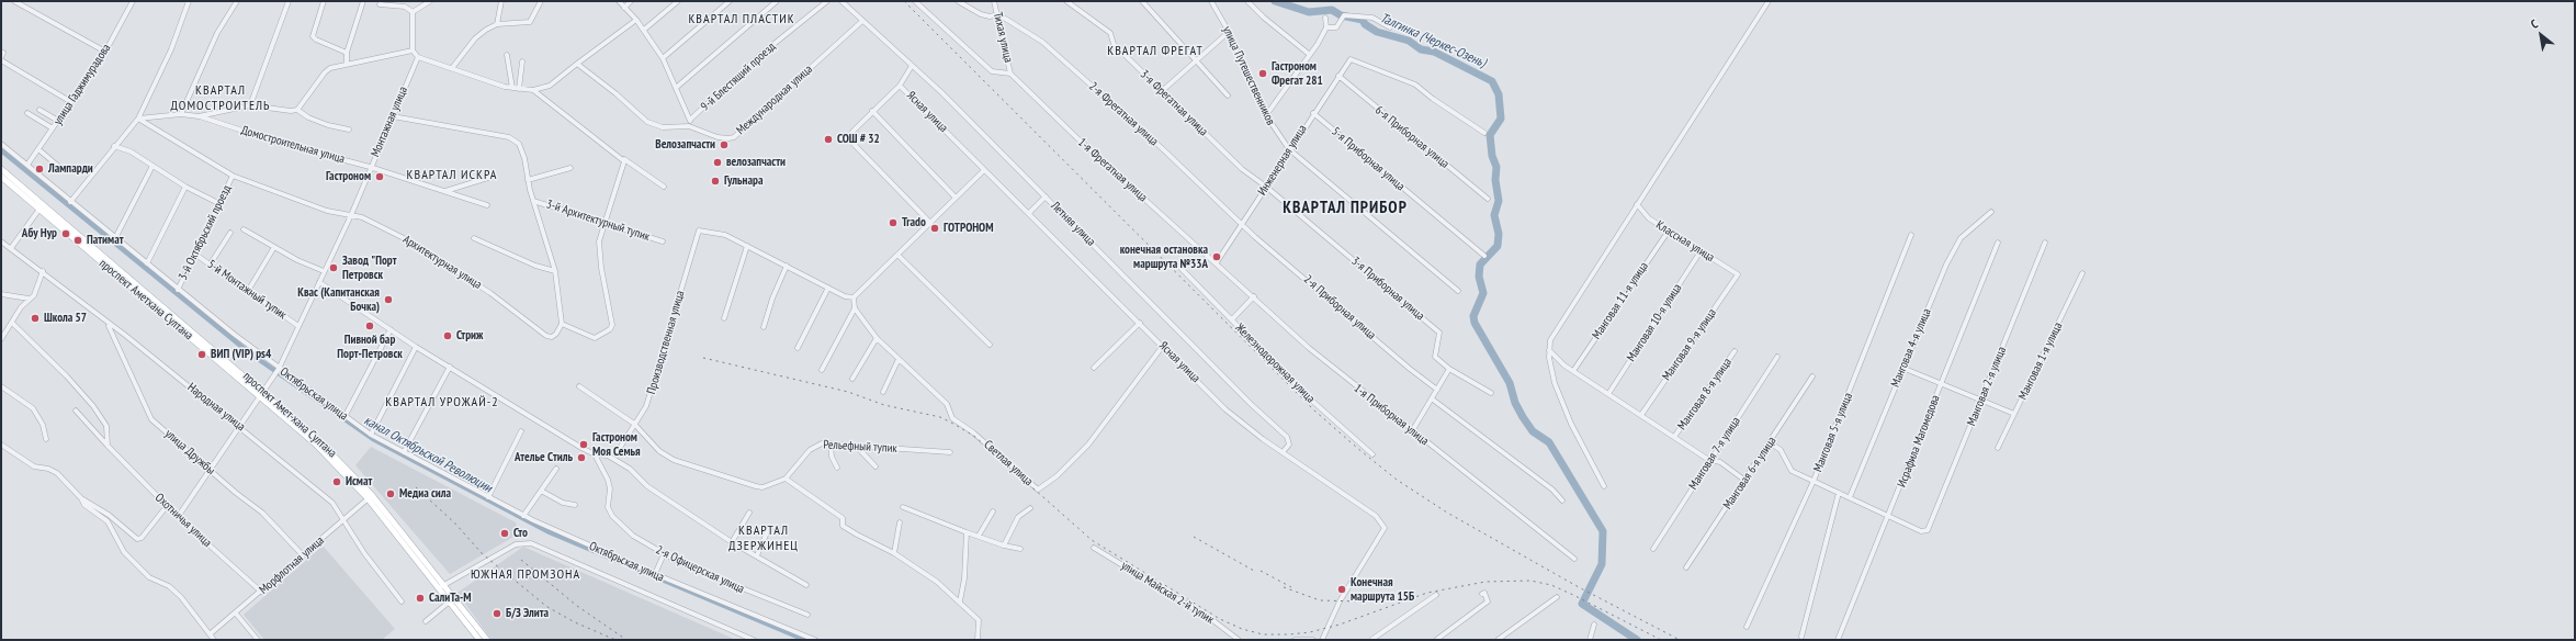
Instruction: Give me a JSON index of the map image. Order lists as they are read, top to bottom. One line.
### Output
{"streets":{"main road":["проспект Амет-хана Султана"],"street":["Тихая улица","улица Путешественников","9-й Блестящий проезд","улица Гаджимурадова","Международная улица","3-я Фрегатная улица","Ясная улица","2-я Фрегатная улица","Монтажная улица","6-я Приборная улица","Домостроительная улица","5-я Приборная улица","Инженерная улица","1-я Фрегатная улица","3-й Архитектурный тупик","Летняя улица","3-й Октябрьский проезд","Классная улица","Архитектурная улица","3-я Приборная улица","5-й Монтажный тупик","Манговая 11-я улица","2-я Приборная улица","Манговая 10-я улица","Производственная улица","Манговая 9-я улица","Манговая 4-я улица","Манговая 1-я улица","Железнодорожная улица","Манговая 2-я улица","Октябрьская улица","Манговая 8-я улица","Народная улица","1-я Приборная улица","Манговая 5-я улица","Исрафила Магомедова","Рельефный тупик","улица Дружбы","Манговая 7-я улица","Светлая улица","Манговая 6-я улица","Охотничья улица","Морфлотная улица","2-я Офицерская улица","улица Майская 2-й тупик"]},"crossings":[["Тихая улица","2-я Фрегатная улица"],["Тихая улица","1-я Фрегатная улица"],["улица Путешественников","Инженерная улица"],["улица Гаджимурадова","Октябрьская улица"],["Международная улица","Летняя улица"],["3-я Фрегатная улица","Инженерная улица"],["3-я Фрегатная улица","3-я Приборная улица"],["Ясная улица","Летняя улица"],["Ясная улица","Светлая улица"],["2-я Фрегатная улица","Инженерная улица"],["2-я Фрегатная улица","2-я Приборная улица"],["Монтажная улица","Домостроительная улица"],["Монтажная улица","Архитектурная улица"],["Монтажная улица","5-й Монтажный тупик"],["Монтажная улица","Октябрьская улица"],["Монтажная улица","Народная улица"],["Монтажная улица","проспект Амет-хана Султана"],["Монтажная улица","улица Дружбы"],["Монтажная улица","Охотничья улица"],["6-я Приборная улица","Инженерная улица"],["5-я Приборная улица","Инженерная улица"],["Инженерная улица","1-я Фрегатная улица"],["Инженерная улица","3-я Приборная улица"],["Инженерная улица","2-я Приборная улица"],["Инженерная улица","1-я Приборная улица"],["1-я Фрегатная улица","1-я Приборная улица"],["3-й Октябрьский проезд","Архитектурная улица"],["3-й Октябрьский проезд","5-й Монтажный тупик"],["3-й Октябрьский проезд","Октябрьская улица"],["Классная улица","Манговая 11-я улица"],["Классная улица","Манговая 10-я улица"],["Классная улица","Манговая 9-я улица"],["Манговая 2-я улица","Исрафила Магомедова"],["Народная улица","улица Дружбы"],["Народная улица","Морфлотная улица"],["проспект Амет-хана Султана","Морфлотная улица"],["улица Дружбы","Морфлотная улица"],["Охотничья улица","Морфлотная улица"]],"districts":["КВАРТАЛ ПЛАСТИК","КВАРТАЛ ФРЕГАТ","КВАРТАЛ ДОМОСТРОИТЕЛЬ","КВАРТАЛ ИСКРА","КВАРТАЛ ПРИБОР","КВАРТАЛ УРОЖАЙ-2","КВАРТАЛ ДЗЕРЖИНЕЦ","ЮЖНАЯ ПРОМЗОНА"],"water":["Талгинка (Черкес-Озень)","канал Октябрьской Революции"],"places":["Гастроном Фрегат 281","СОШ # 32","Велозапчасти","велозапчасти","Лампарди","Гастроном","Гульнара","Trado","ГОТРОНОМ","Абу Нур","Патимат","конечная остановка маршрута №33А","Завод \"Порт Петровск","Квас (Капитанская Бочка)","Школа 57","Пивной бар Порт-Петровск","Стриж","ВИП (VIP) ps4","Гастроном Моя Семья","Ателье Cтиль","Исмат","Медиа сила","Сто","Конечная маршрута 15Б","СалиТа-М","Б/З Элита"],"north":"top left"}
